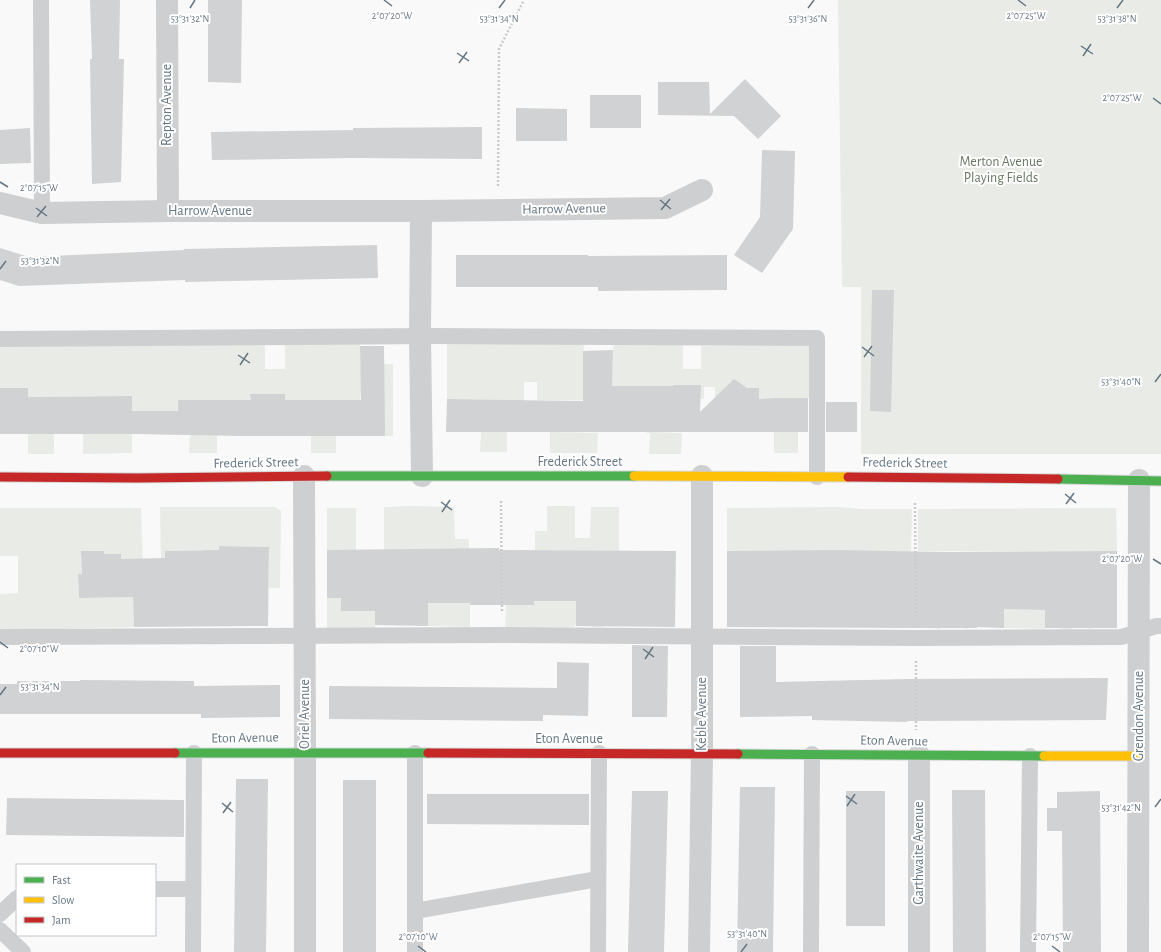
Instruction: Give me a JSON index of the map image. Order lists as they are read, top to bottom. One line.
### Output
{"streets":{"main road":["Frederick Street","Eton Avenue"],"street":["Repton Avenue","Harrow Avenue","Oriel Avenue","Keble Avenue","Grendon Avenue","Garthwaite Avenue"]},"crossings":[["Repton Avenue","Harrow Avenue"],["Frederick Street","Oriel Avenue"],["Frederick Street","Keble Avenue"],["Frederick Street","Grendon Avenue"],["Oriel Avenue","Eton Avenue"],["Keble Avenue","Eton Avenue"],["Grendon Avenue","Eton Avenue"],["Eton Avenue","Garthwaite Avenue"]],"parks":["Merton Avenue Playing Fields"],"legend":["Fast","Slow","Jam"],"coordinates":["2°07'20\"W","2°07'25\"W","53°31'32\"N","53°31'34\"N","53°31'36\"N","53°31'38\"N","2°07'15\"W","53°31'40\"N","2°07'10\"W","53°31'42\"N"]}
